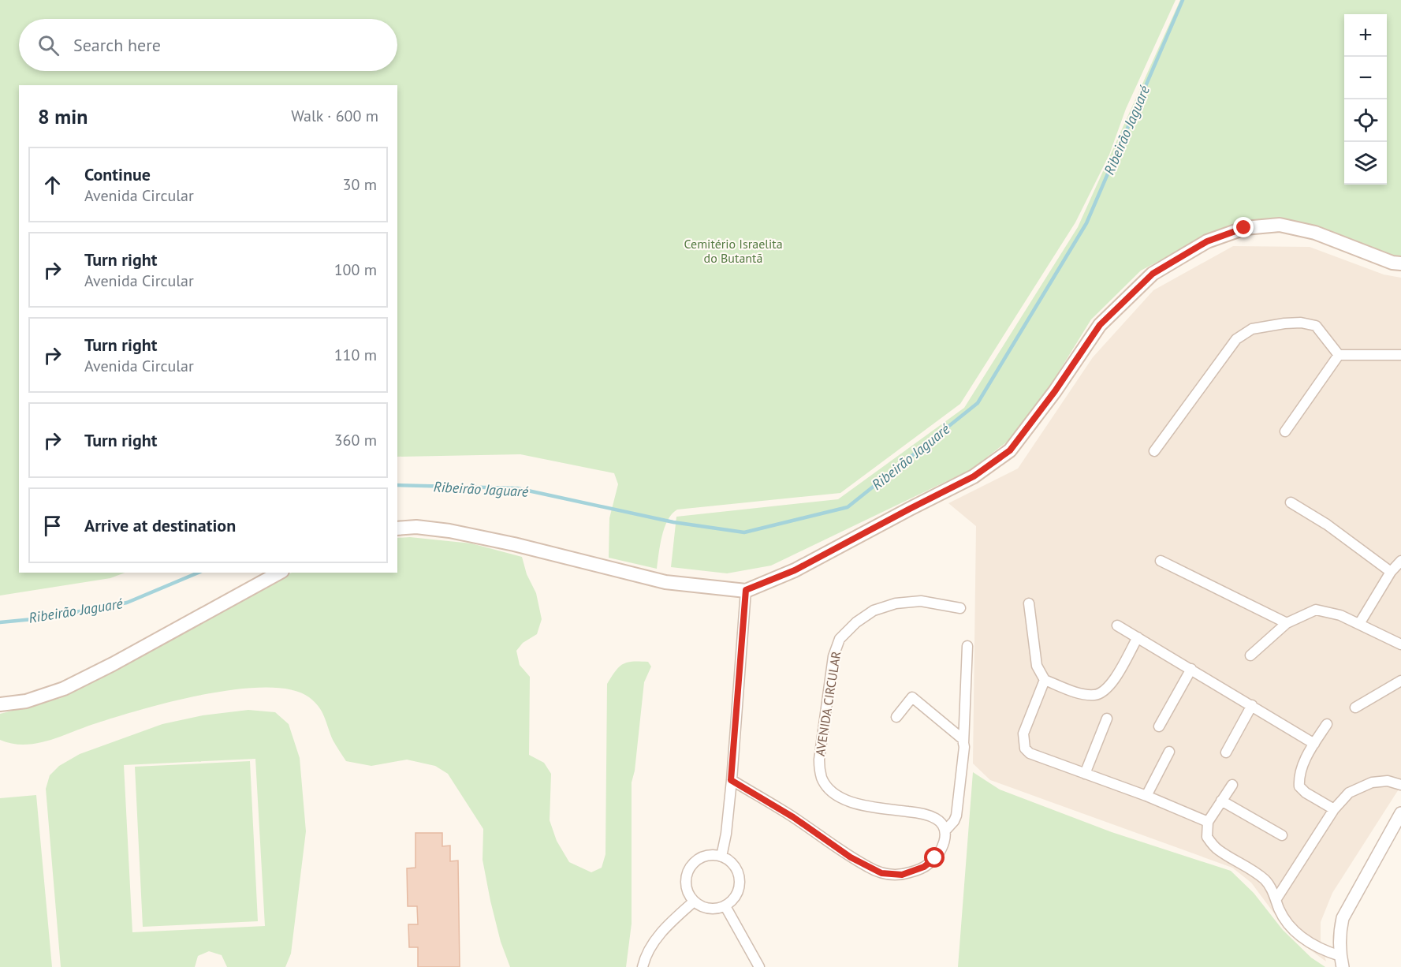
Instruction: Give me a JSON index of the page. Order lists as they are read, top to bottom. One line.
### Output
{"streets":{"street":["AVENIDA CIRCULAR"]},"water":["Ribeirão Jaguaré"],"parks":["Cemitério Israelita do Butantã"],"page":{"map_buttons":["+","−"],"search":"Search here","heading":["8 min","Walk · 600 m"],"list":[["Continue","Avenida Circular","30 m"],["Turn right","Avenida Circular","100 m"],["Turn right","Avenida Circular","110 m"],["Turn right","360 m"],"Arrive at destination"]}}
